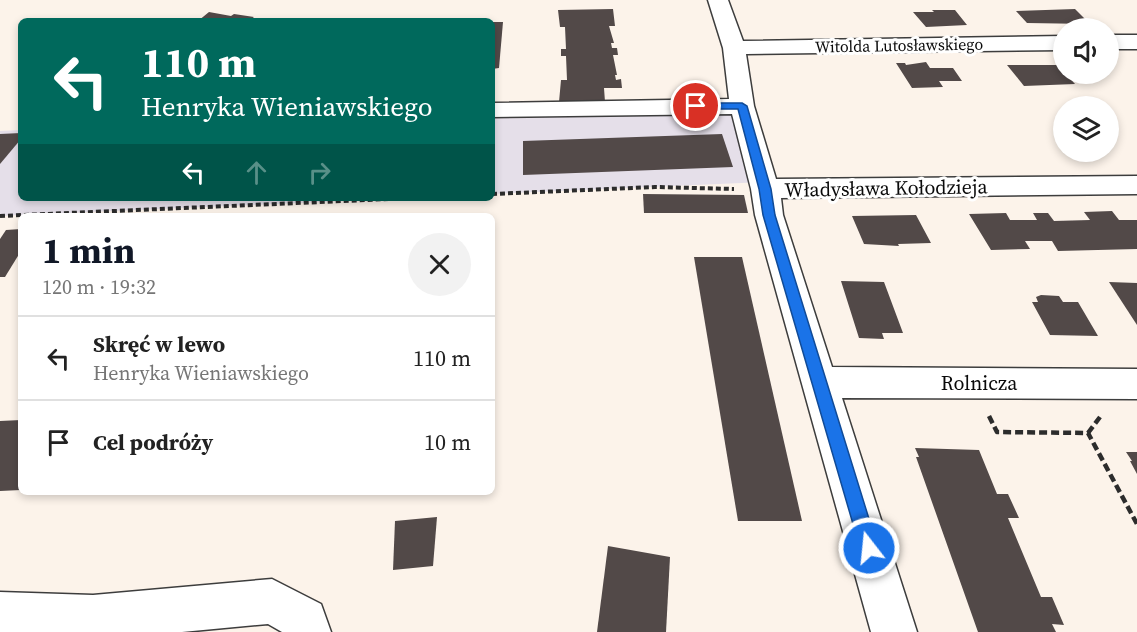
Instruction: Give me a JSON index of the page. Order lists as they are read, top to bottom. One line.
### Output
{"streets":{"street":["Witolda Lutosławskiego","Władysława Kołodzieja","Rolnicza"]},"page":{"turn":["110 m","Henryka Wieniawskiego"],"heading":["1 min","120 m · 19:32"],"list":[{"name":"Skręć w lewo","note":"Henryka Wieniawskiego","value":"110 m"},{"name":"Cel podróży","value":"10 m"}]}}
